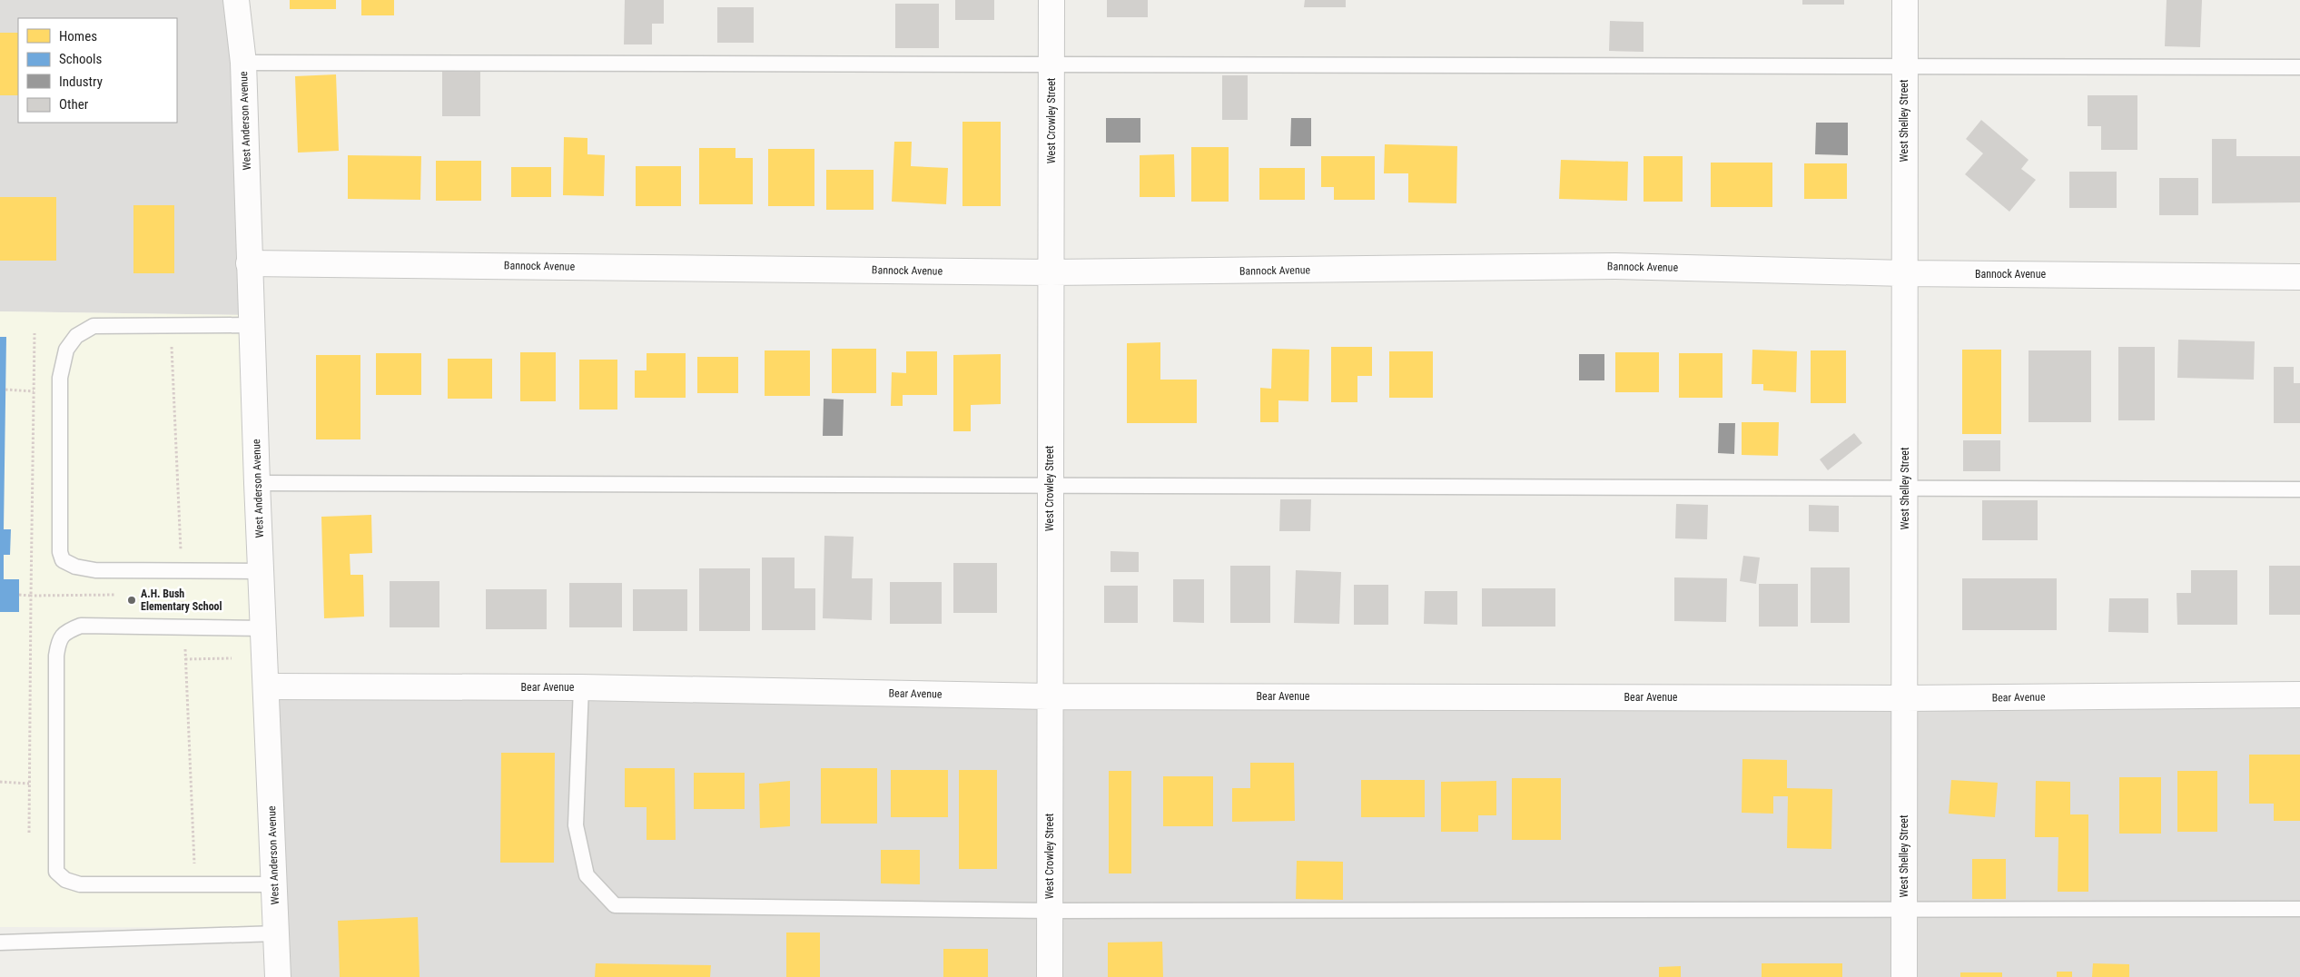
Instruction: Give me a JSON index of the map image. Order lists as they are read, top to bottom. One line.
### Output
{"streets":{"street":["West Anderson Avenue","West Crowley Street","West Shelley Street","Bannock Avenue","Bear Avenue"]},"crossings":[["West Anderson Avenue","Bannock Avenue"],["West Anderson Avenue","Bear Avenue"],["West Crowley Street","Bannock Avenue"],["West Crowley Street","Bear Avenue"],["West Shelley Street","Bannock Avenue"],["West Shelley Street","Bear Avenue"]],"places":["A.H. Bush Elementary School"],"legend":["Homes","Schools","Industry","Other"]}
